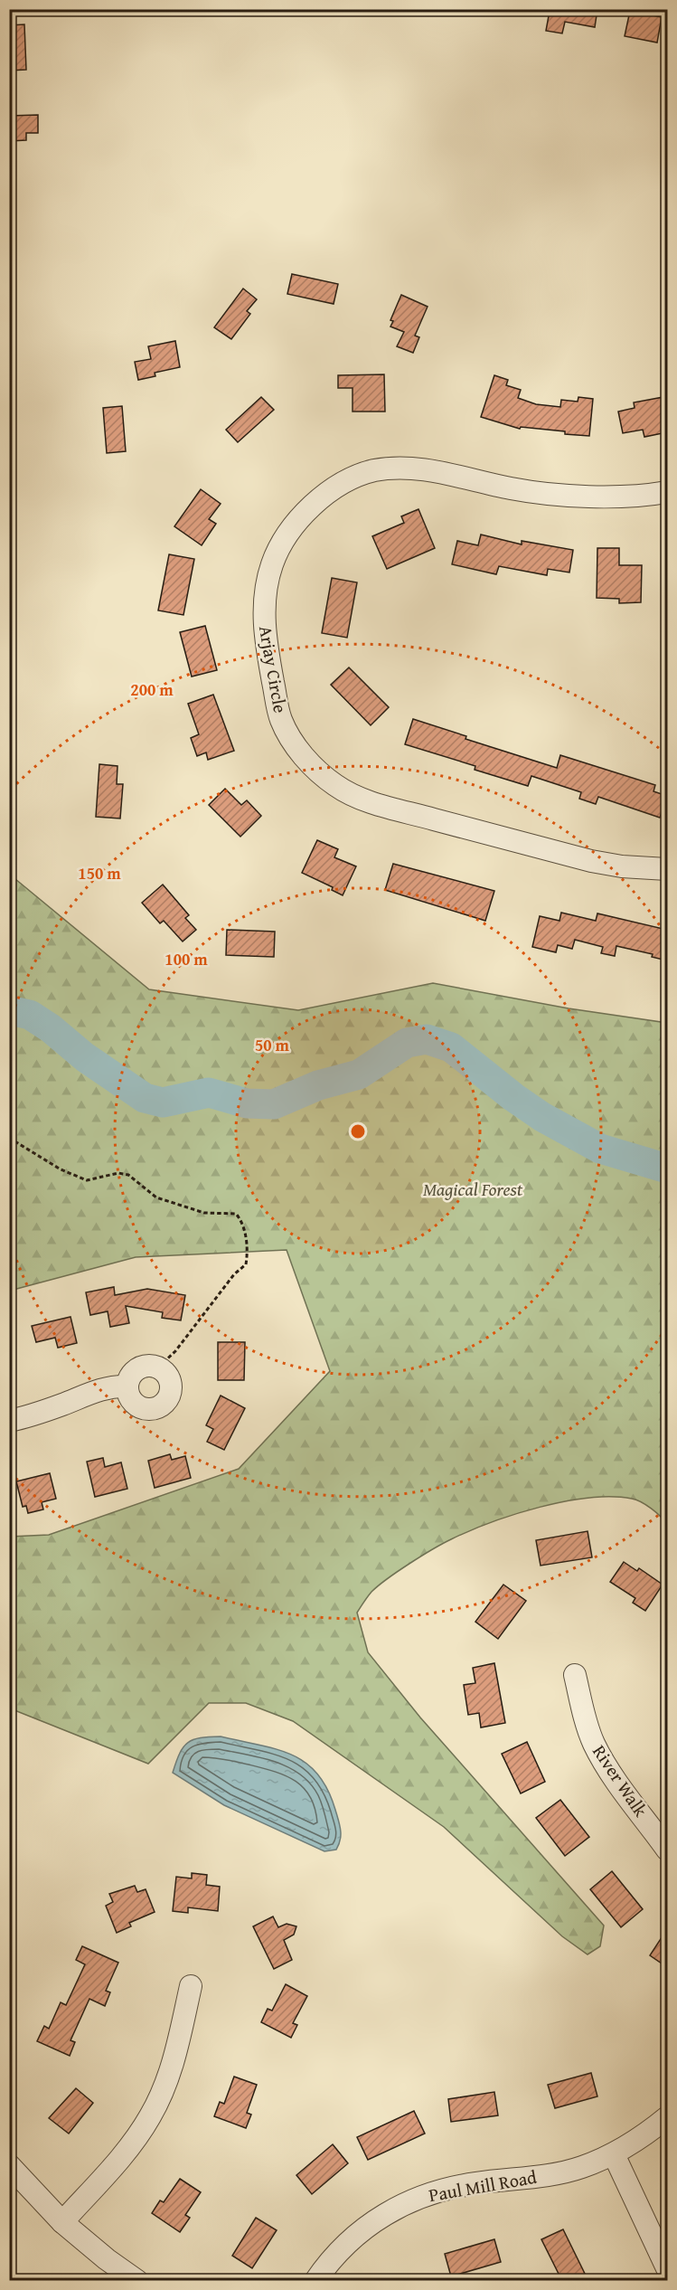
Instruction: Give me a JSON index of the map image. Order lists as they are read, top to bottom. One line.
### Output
{"streets":{"street":["Arjay Circle","River Walk","Paul Mill Road"]},"parks":["Magical Forest"],"rings":["200 m","150 m","100 m","50 m"]}
